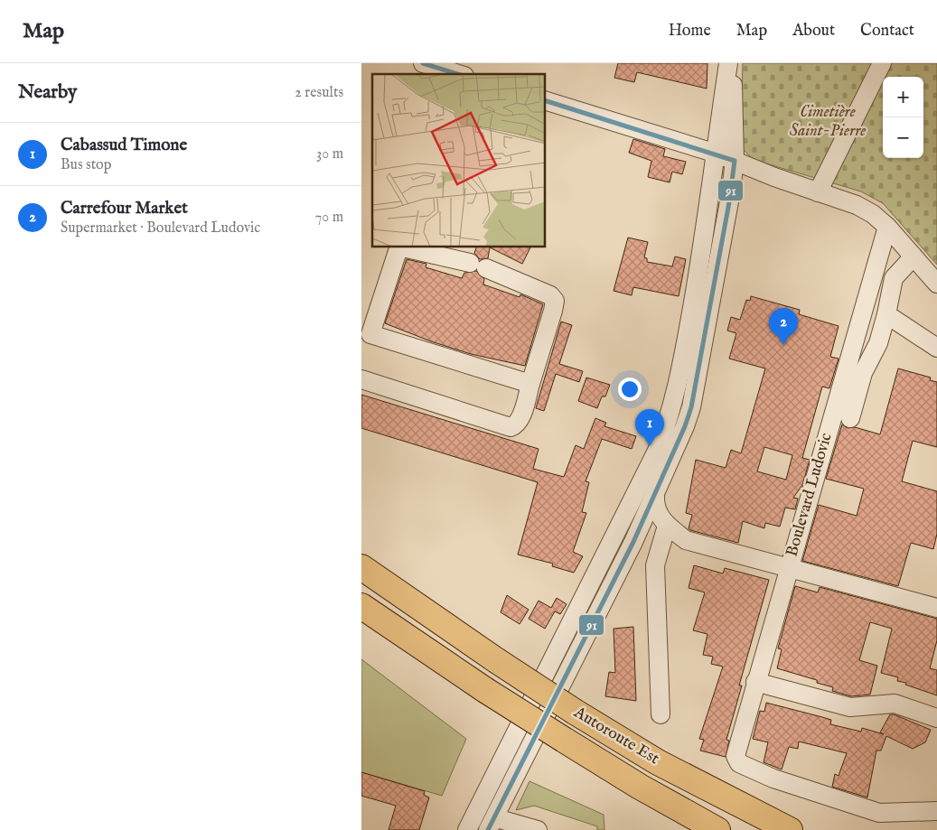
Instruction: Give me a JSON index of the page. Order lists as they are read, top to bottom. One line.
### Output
{"streets":{"highway":["Autoroute Est"],"street":["Boulevard Ludovic"]},"parks":["Cimetière Saint-Pierre"],"lines":["transit line 91"],"page":{"header":"Map","nav":["Home","Map","About","Contact"],"heading":["Nearby","2 results"],"map_buttons":["+","−"],"list":[{"mark":"1","name":"Cabassud Timone","note":"Bus stop","value":"30 m"},{"mark":"2","name":"Carrefour Market","note":"Supermarket · Boulevard Ludovic","value":"70 m"}],"pins":["2","1"]}}
